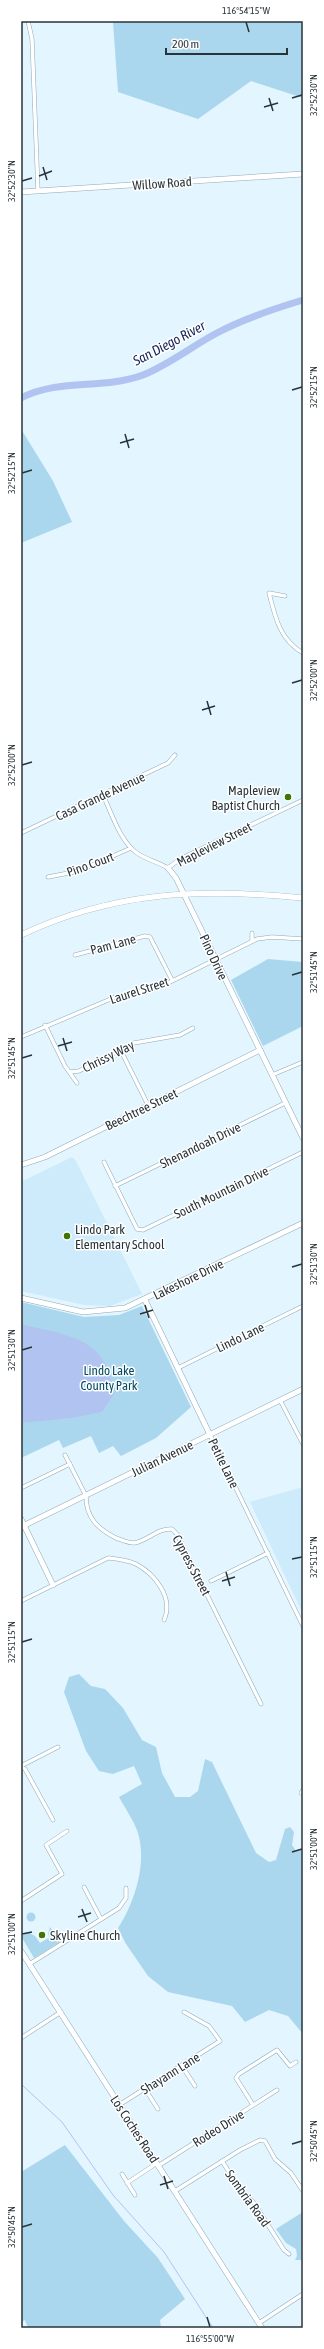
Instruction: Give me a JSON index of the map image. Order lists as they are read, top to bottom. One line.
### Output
{"streets":{"street":["Willow Road","Casa Grande Avenue","Mapleview Street","Pino Court","Pam Lane","Pino Drive","Laurel Street","Chrissy Way","Beechtree Street","Shenandoah Drive","South Mountain Drive","Lakeshore Drive","Lindo Lane","Julian Avenue","Petite Lane","Cypress Street","Shayann Lane","Rodeo Drive","Los Coches Road","Sombria Road"]},"crossings":[["Mapleview Street","Pino Drive"],["Pam Lane","Laurel Street"],["Pino Drive","Laurel Street"],["Pino Drive","Beechtree Street"],["Pino Drive","Shenandoah Drive"],["Shenandoah Drive","South Mountain Drive"],["Lakeshore Drive","Petite Lane"],["Lindo Lane","Petite Lane"],["Julian Avenue","Petite Lane"],["Julian Avenue","Cypress Street"],["Shayann Lane","Los Coches Road"],["Rodeo Drive","Los Coches Road"]],"water":["San Diego River"],"parks":["Lindo Lake County Park"],"places":["Mapleview Baptist Church","Lindo Park Elementary School","Skyline Church"],"scale_bar":"200 m","coordinates":["116°54'15\"W","32°52'30\"N","32°52'15\"N","32°52'00\"N","32°51'45\"N","32°51'30\"N","32°51'15\"N","32°51'00\"N","32°50'45\"N","116°55'00\"W"]}
